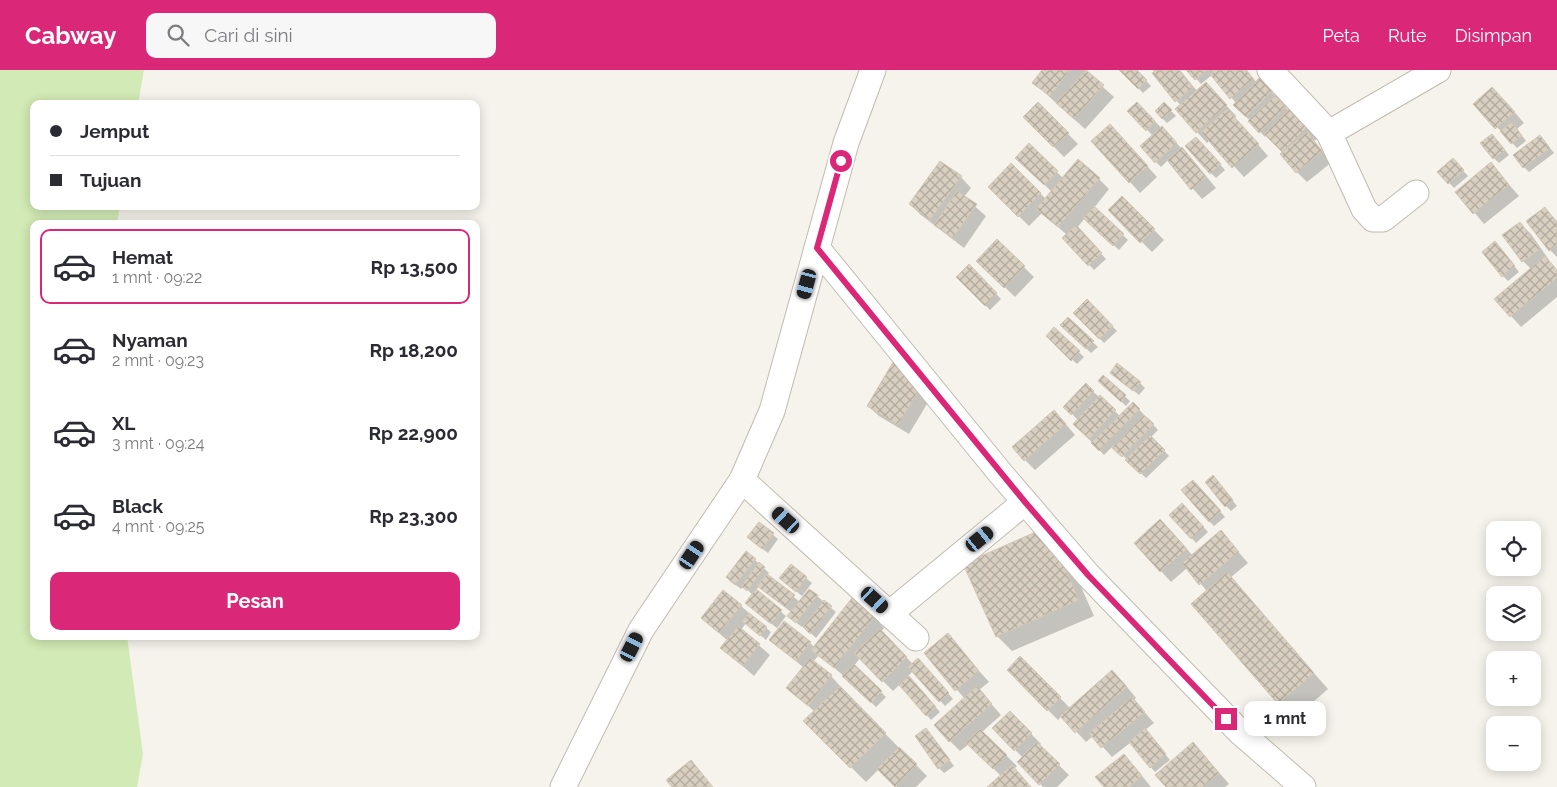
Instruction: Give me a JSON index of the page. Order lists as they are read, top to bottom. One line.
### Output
{"page":{"header":"Cabway","search":"Cari di sini","nav":["Peta","Rute","Disimpan"],"banner":["Jemput","Tujuan"],"list":[{"name":"Hemat","note":"1 mnt · 09:22","value":"Rp 13,500"},{"name":"Nyaman","note":"2 mnt · 09:23","value":"Rp 18,200"},{"name":"XL","note":"3 mnt · 09:24","value":"Rp 22,900"},{"name":"Black","note":"4 mnt · 09:25","value":"Rp 23,300"}],"map_buttons":["+","−"],"buttons":"Pesan","bubble":"1 mnt"}}
